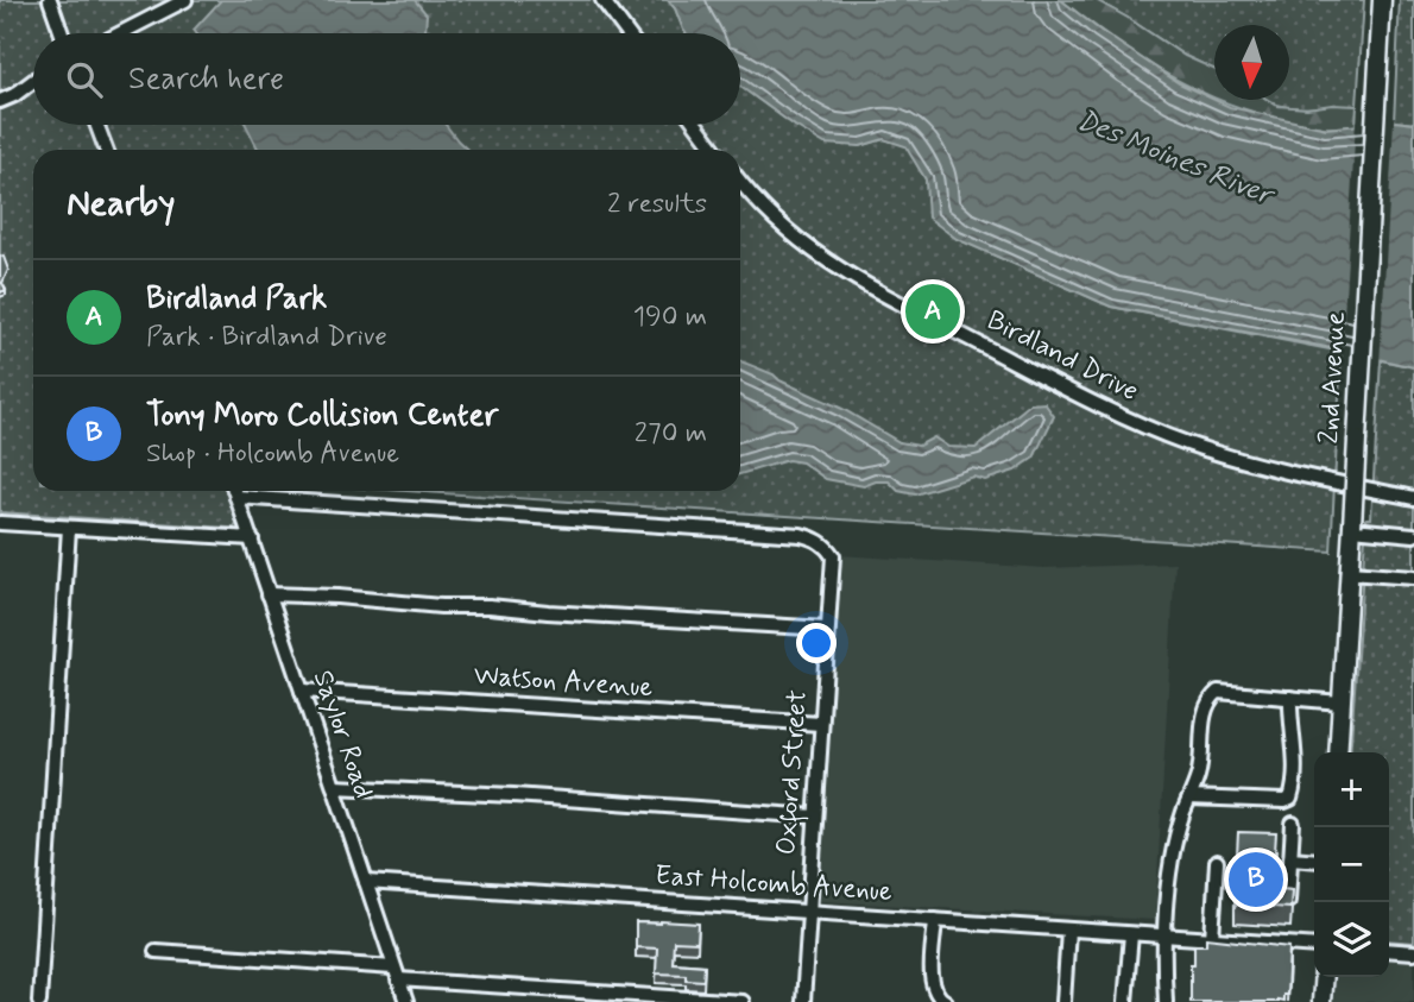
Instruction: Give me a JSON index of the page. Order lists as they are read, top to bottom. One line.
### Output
{"streets":{"main road":["2nd Avenue"],"street":["Birdland Drive","Watson Avenue","Saylor Road","Oxford Street","East Holcomb Avenue"]},"crossings":[["Watson Avenue","Saylor Road"],["Watson Avenue","Oxford Street"],["Saylor Road","Oxford Street"],["Saylor Road","East Holcomb Avenue"],["Oxford Street","East Holcomb Avenue"]],"water":["Des Moines River"],"north":"bottom","page":{"search":"Search here","heading":["Nearby","2 results"],"list":[{"mark":"A","name":"Birdland Park","note":"Park · Birdland Drive","value":"190 m"},{"mark":"B","name":"Tony Moro Collision Center","note":"Shop · Holcomb Avenue","value":"270 m"}],"pins":["A","B"],"map_buttons":["+","−"]}}
